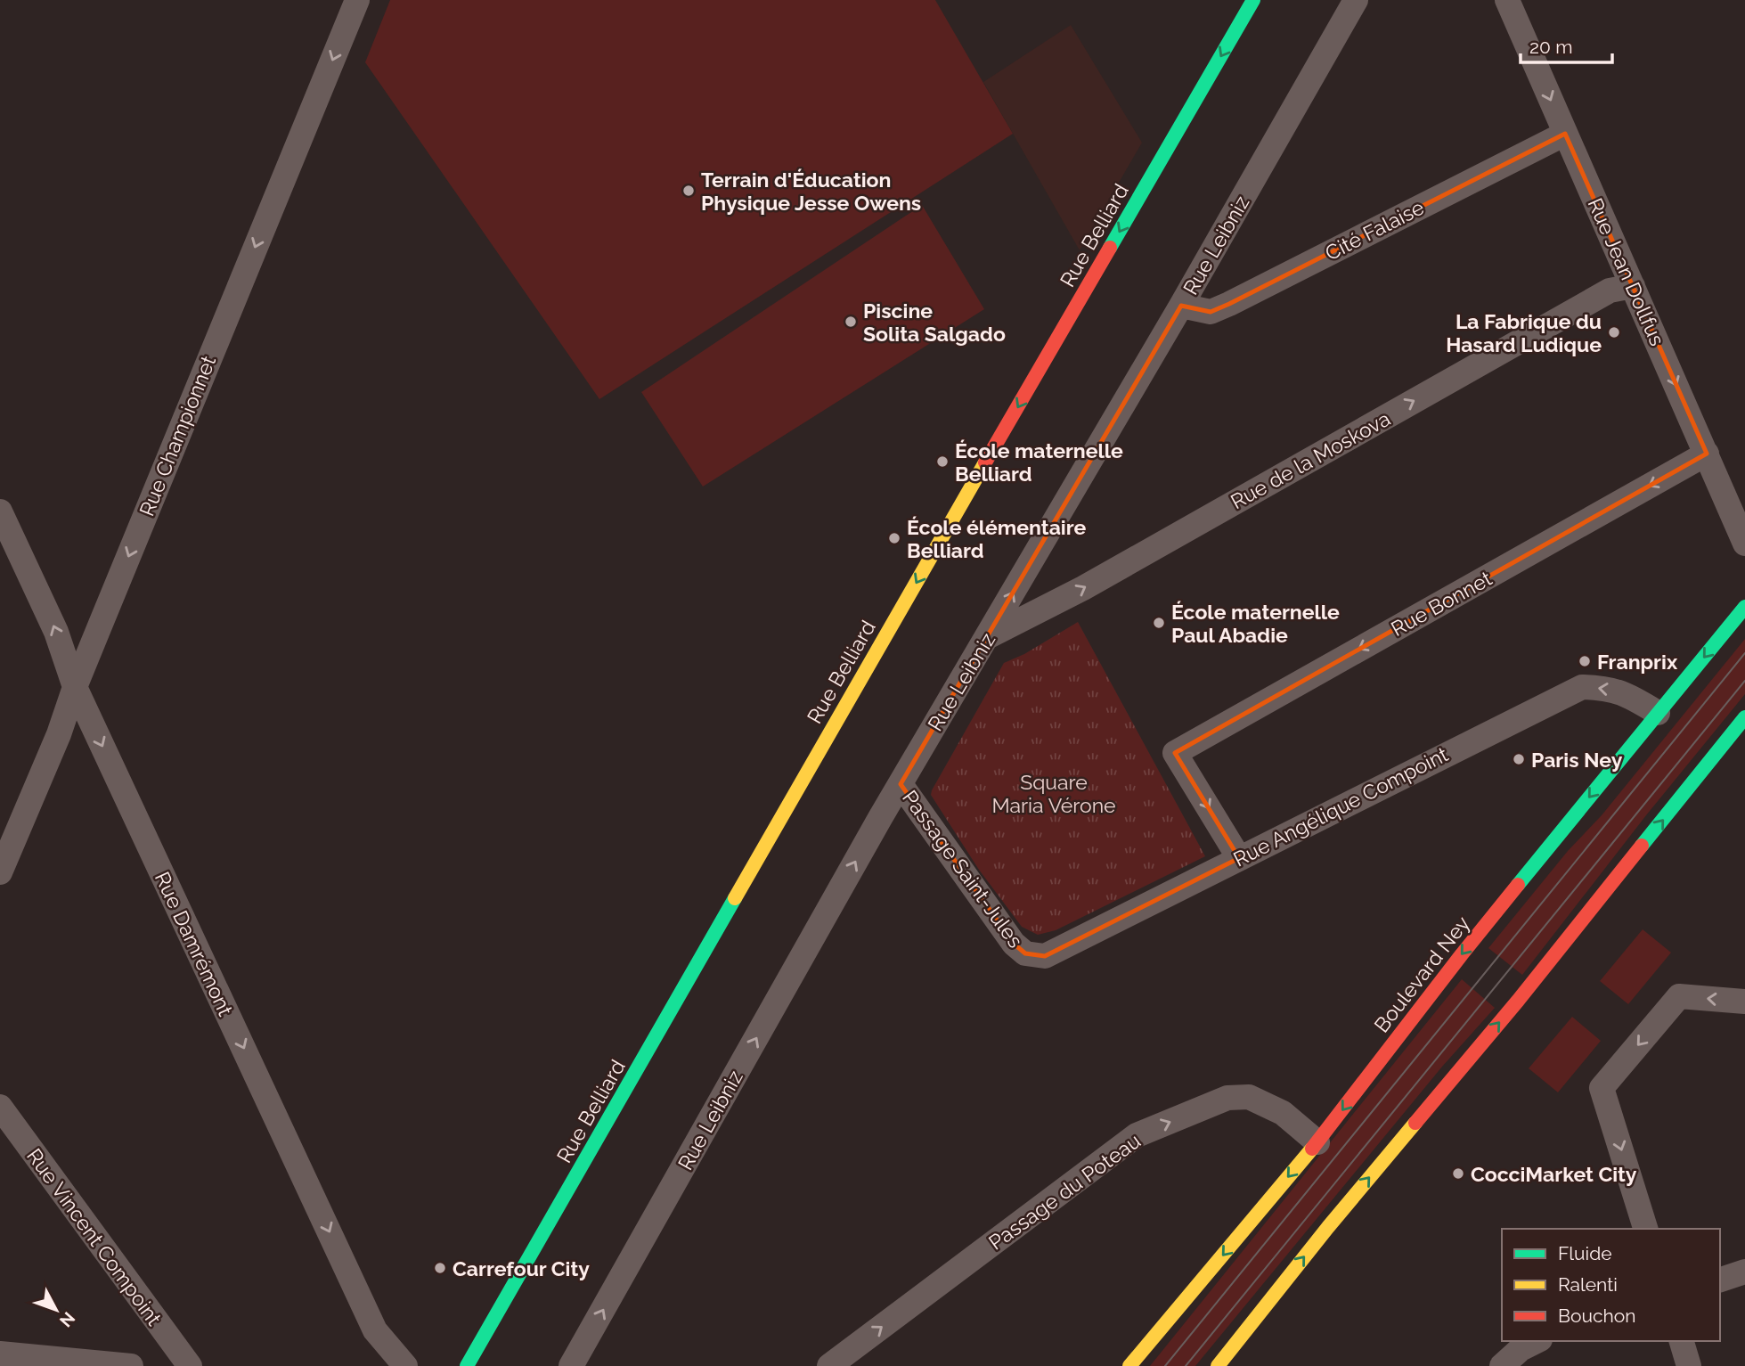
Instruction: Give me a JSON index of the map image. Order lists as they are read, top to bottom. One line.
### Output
{"streets":{"main road":["Rue Belliard","Boulevard Ney"],"street":["Cité Falaise","Rue Leibniz","Rue Jean Dollfus","Rue Championnet","Rue de la Moskova","Rue Bonnet","Rue Angélique Compoint","Passage Saint-Jules","Rue Damrémont","Passage du Poteau","Rue Vincent Compoint"]},"crossings":[["Cité Falaise","Rue Leibniz"],["Cité Falaise","Rue Jean Dollfus"],["Rue Leibniz","Rue de la Moskova"],["Rue Leibniz","Passage Saint-Jules"],["Rue Jean Dollfus","Rue de la Moskova"],["Rue Jean Dollfus","Rue Bonnet"],["Rue Championnet","Rue Damrémont"],["Rue Bonnet","Rue Angélique Compoint"],["Rue Angélique Compoint","Passage Saint-Jules"],["Rue Angélique Compoint","Boulevard Ney"],["Boulevard Ney","Passage du Poteau"]],"one_way":["Rue Belliard","Rue Leibniz","Rue Jean Dollfus","Rue Championnet","Rue de la Moskova","Rue Bonnet","Rue Angélique Compoint","Passage du Poteau"],"parks":["Square Maria Vérone"],"places":["Terrain d'Éducation Physique Jesse Owens","Piscine Solita Salgado","La Fabrique du Hasard Ludique","École maternelle Belliard","École élémentaire Belliard","École maternelle Paul Abadie","Franprix","Paris Ney","CocciMarket City","Carrefour City"],"legend":["Fluide","Ralenti","Bouchon"],"scale_bar":"20 m","north":"bottom right"}
